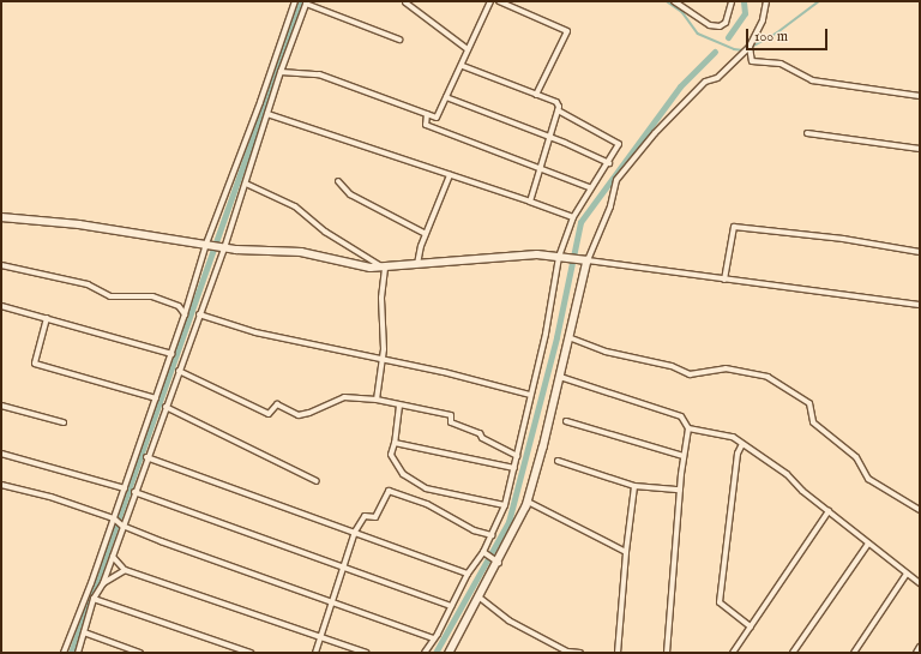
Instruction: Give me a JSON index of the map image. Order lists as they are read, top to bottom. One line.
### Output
{"scale_bar":"100 m"}
